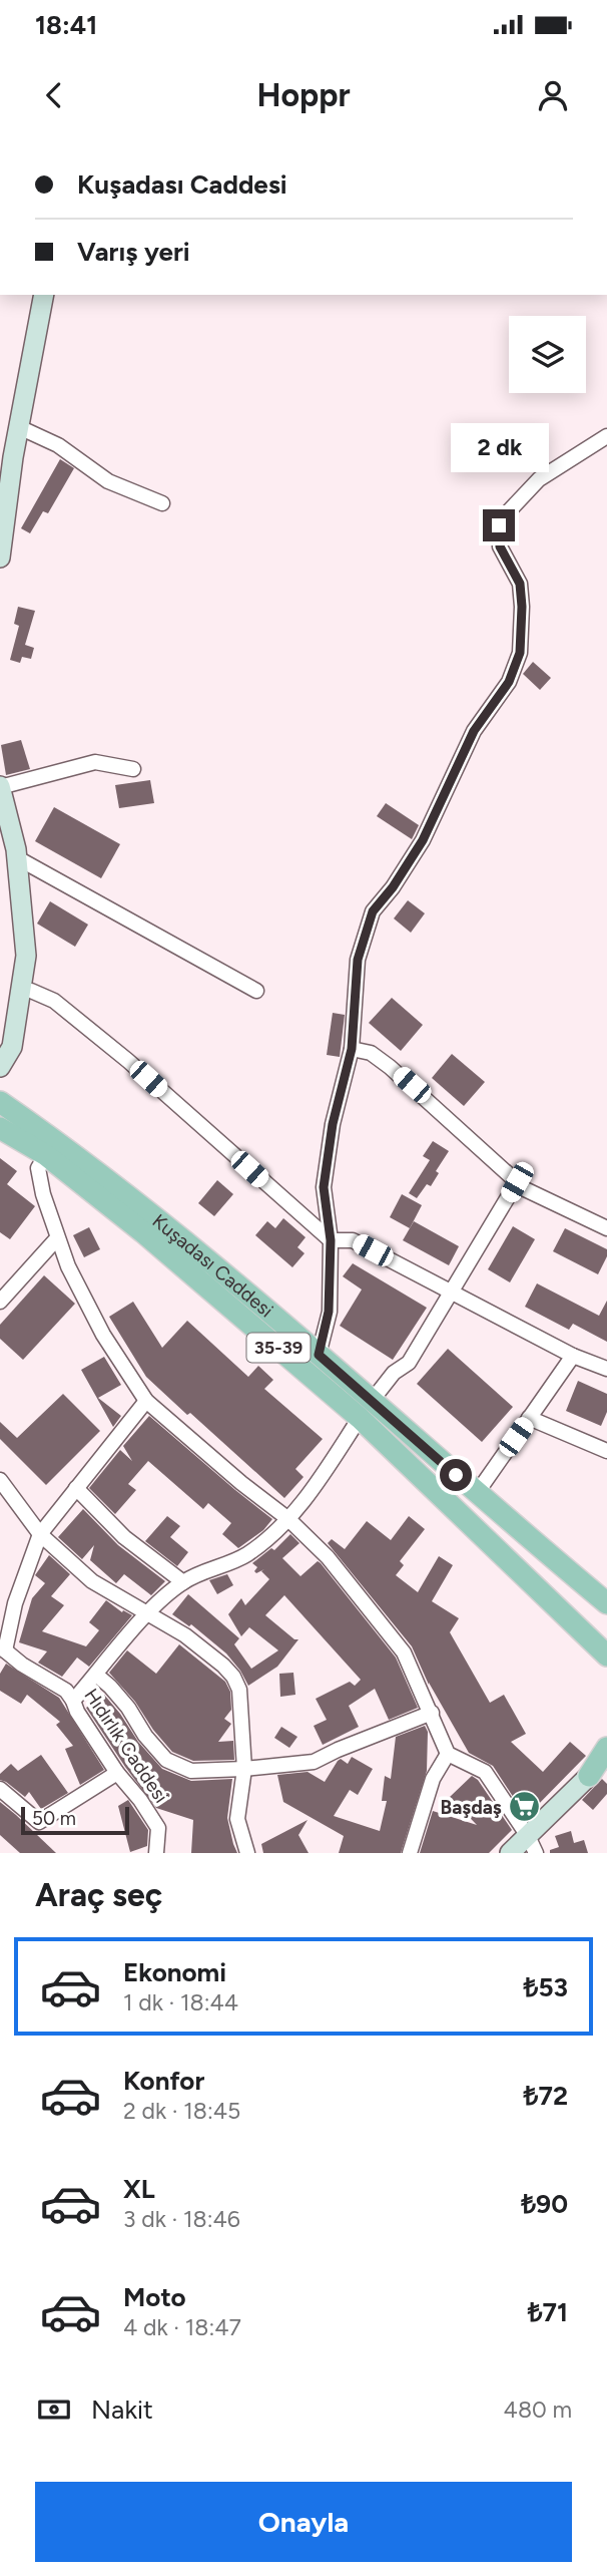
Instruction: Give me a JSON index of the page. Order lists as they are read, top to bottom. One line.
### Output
{"streets":{"main road":["Kuşadası Caddesi","35-39"],"street":["Hıdırlık Caddesi"]},"places":{"supermarket":["Başdaş"]},"scale_bar":"50 m","page":{"status":"18:41","header":"Hoppr","banner":["Kuşadası Caddesi","Varış yeri"],"bubble":"2 dk","scale":"50 m","heading":"Araç seç","list":[{"name":"Ekonomi","note":"1 dk · 18:44","value":"₺53"},{"name":"Konfor","note":"2 dk · 18:45","value":"₺72"},{"name":"XL","note":"3 dk · 18:46","value":"₺90"},{"name":"Moto","note":"4 dk · 18:47","value":"₺71"}],"pay":["Nakit","480 m"],"buttons":"Onayla"}}
